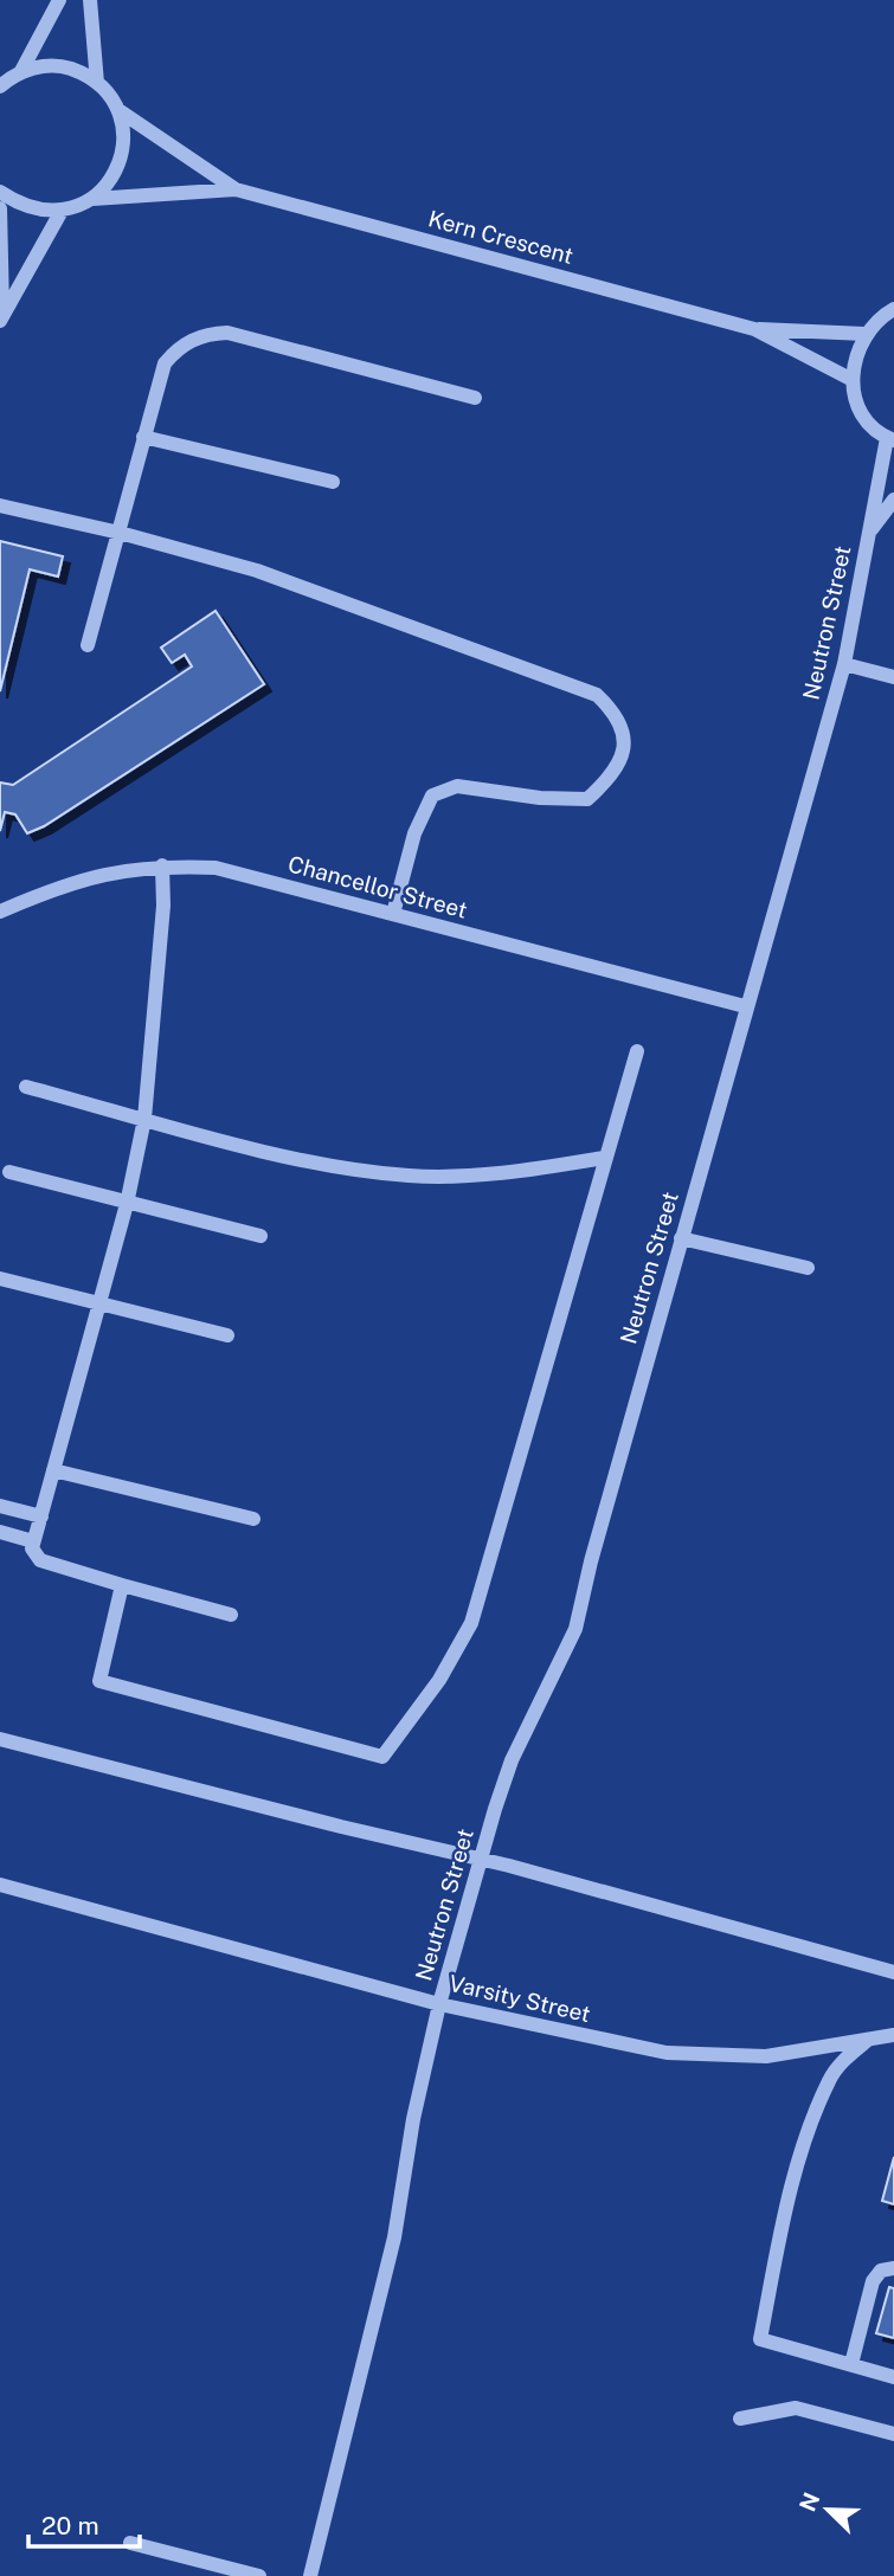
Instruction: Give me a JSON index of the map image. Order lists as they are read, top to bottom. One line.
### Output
{"streets":{"street":["Kern Crescent","Neutron Street","Chancellor Street","Varsity Street"]},"crossings":[["Neutron Street","Chancellor Street"],["Neutron Street","Varsity Street"]],"scale_bar":"20 m","north":"top left"}
